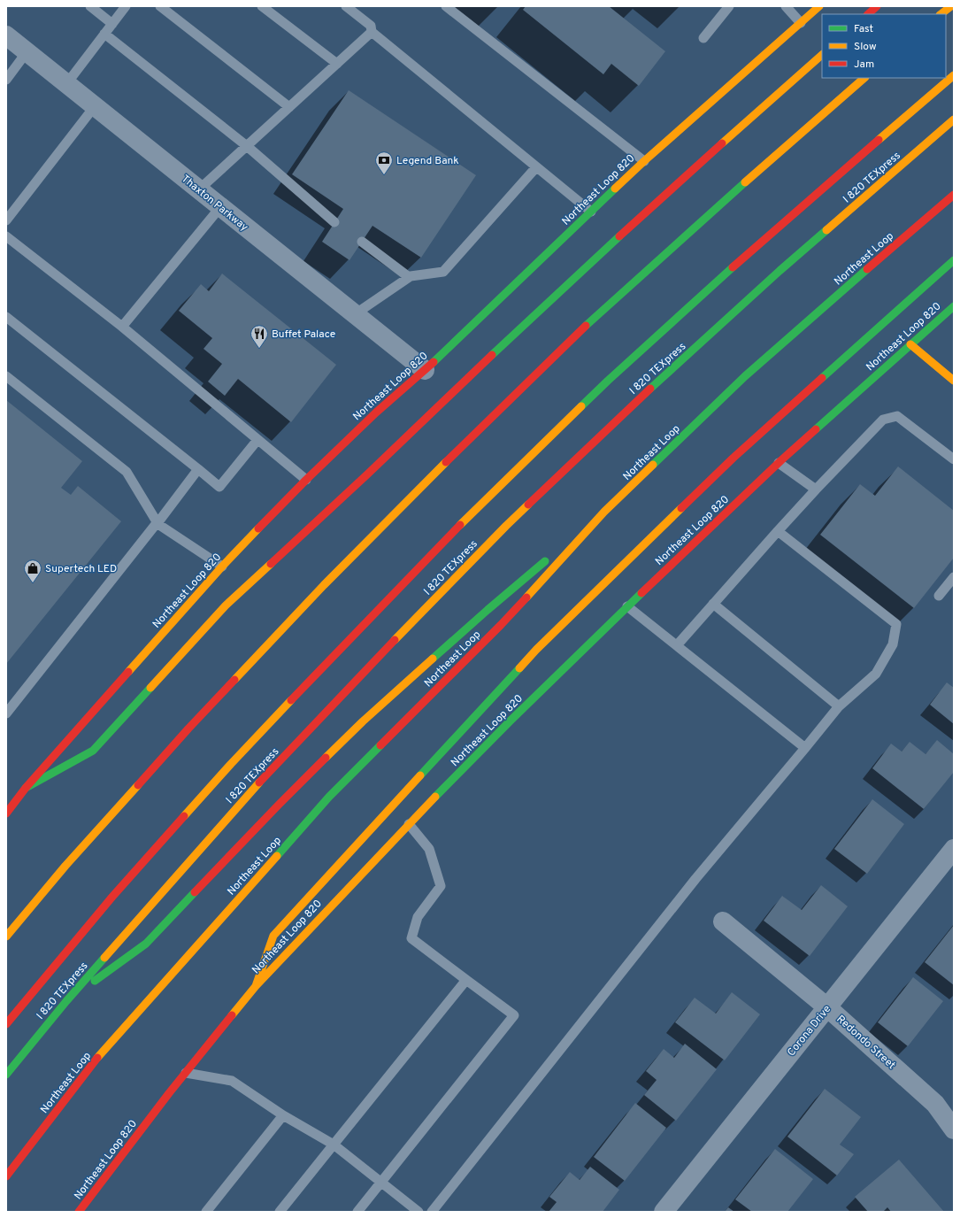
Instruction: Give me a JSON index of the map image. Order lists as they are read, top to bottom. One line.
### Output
{"streets":{"main road":["I 820 TEXpress","Northeast Loop 820","Northeast Loop"],"street":["Thaxton Parkway","Corona Drive","Redondo Street"]},"crossings":[["Northeast Loop 820","Thaxton Parkway"],["Corona Drive","Redondo Street"]],"places":{"bank":["Legend Bank"],"restaurant":["Buffet Palace"],"shop":["Supertech LED"]},"legend":["Fast","Slow","Jam"]}
